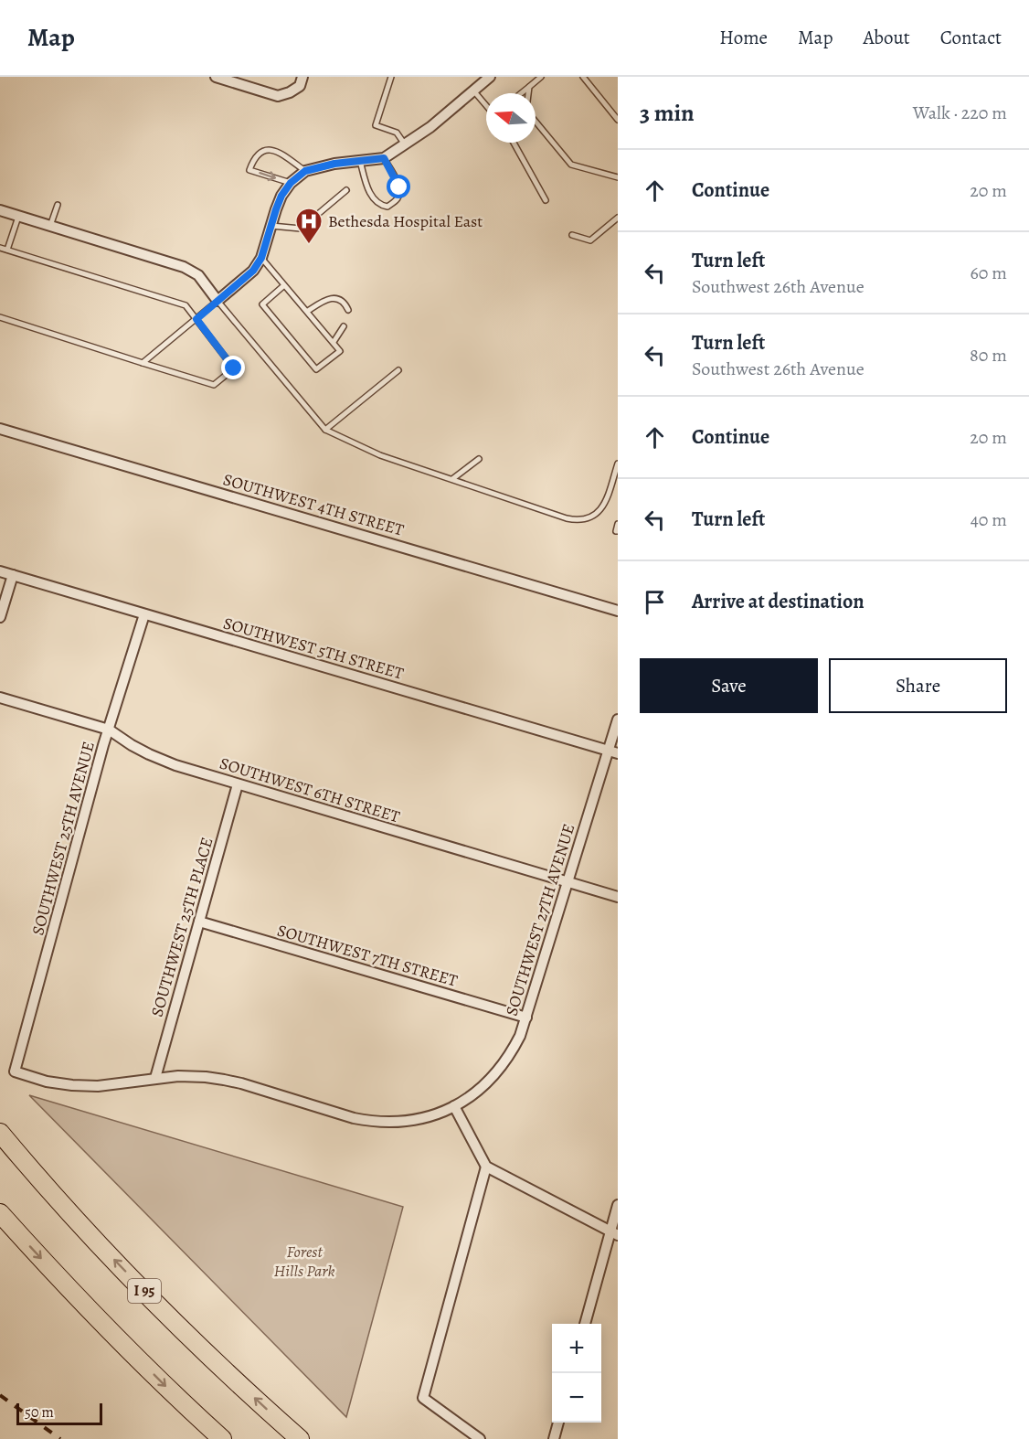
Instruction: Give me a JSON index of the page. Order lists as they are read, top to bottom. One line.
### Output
{"streets":{"highway":["I 95"],"street":["SOUTHWEST 4TH STREET","SOUTHWEST 5TH STREET","SOUTHWEST 6TH STREET","SOUTHWEST 25TH AVENUE","SOUTHWEST 27TH AVENUE","SOUTHWEST 25TH PLACE","SOUTHWEST 7TH STREET"]},"crossings":[["SOUTHWEST 5TH STREET","SOUTHWEST 25TH AVENUE"],["SOUTHWEST 5TH STREET","SOUTHWEST 27TH AVENUE"],["SOUTHWEST 6TH STREET","SOUTHWEST 25TH AVENUE"],["SOUTHWEST 6TH STREET","SOUTHWEST 27TH AVENUE"],["SOUTHWEST 6TH STREET","SOUTHWEST 25TH PLACE"],["SOUTHWEST 25TH AVENUE","SOUTHWEST 27TH AVENUE"],["SOUTHWEST 27TH AVENUE","SOUTHWEST 25TH PLACE"],["SOUTHWEST 27TH AVENUE","SOUTHWEST 7TH STREET"],["SOUTHWEST 25TH PLACE","SOUTHWEST 7TH STREET"]],"parks":["Forest Hills Park"],"places":{"hospital":["Bethesda Hospital East"]},"scale_bar":"50 m","north":"left","page":{"header":"Map","nav":["Home","Map","About","Contact"],"heading":["3 min","Walk · 220 m"],"list":[["Continue","20 m"],["Turn left","Southwest 26th Avenue","60 m"],["Turn left","Southwest 26th Avenue","80 m"],["Continue","20 m"],["Turn left","40 m"],"Arrive at destination"],"buttons":["Save","Share"],"map_buttons":["+","−"],"scale":"50 m"}}
